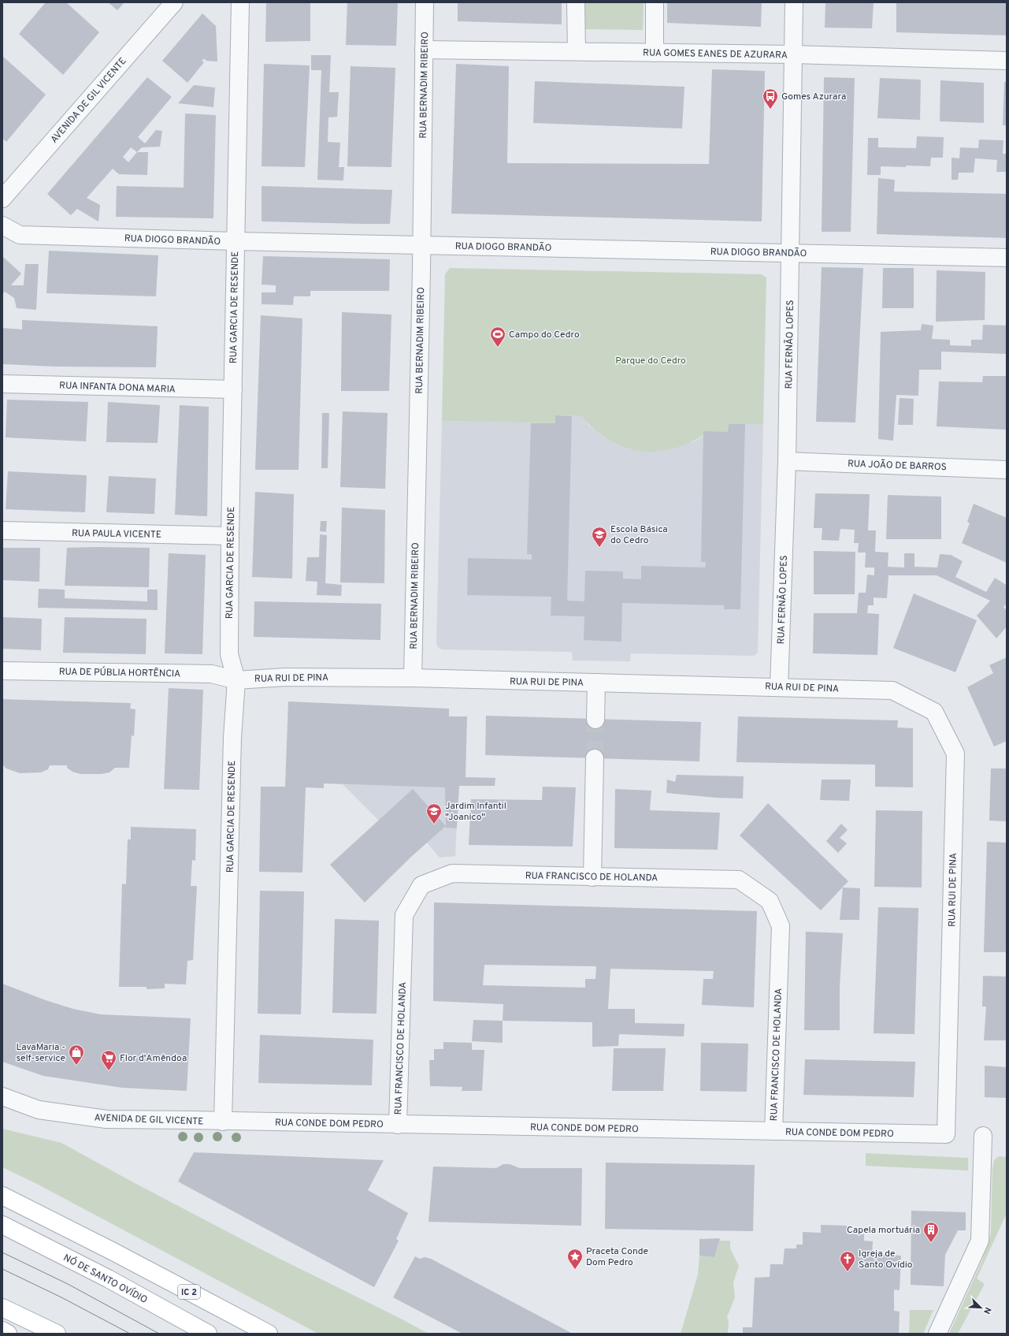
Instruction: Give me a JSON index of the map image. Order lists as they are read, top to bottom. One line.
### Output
{"streets":{"main road":["NÓ DE SANTO OVÍDIO","IC 2"],"street":["RUA GOMES EANES DE AZURARA","RUA BERNADIM RIBEIRO","AVENIDA DE GIL VICENTE","RUA DIOGO BRANDÃO","RUA GARCIA DE RESENDE","RUA FERNÃO LOPES","RUA INFANTA DONA MARIA","RUA JOÃO DE BARROS","RUA PAULA VICENTE","RUA DE PÚBLIA HORTÊNCIA","RUA RUI DE PINA","RUA FRANCISCO DE HOLANDA","RUA CONDE DOM PEDRO"]},"crossings":[["RUA GOMES EANES DE AZURARA","RUA BERNADIM RIBEIRO"],["RUA GOMES EANES DE AZURARA","RUA FERNÃO LOPES"],["RUA BERNADIM RIBEIRO","RUA DIOGO BRANDÃO"],["RUA BERNADIM RIBEIRO","RUA RUI DE PINA"],["AVENIDA DE GIL VICENTE","RUA GARCIA DE RESENDE"],["AVENIDA DE GIL VICENTE","RUA CONDE DOM PEDRO"],["RUA DIOGO BRANDÃO","RUA GARCIA DE RESENDE"],["RUA DIOGO BRANDÃO","RUA FERNÃO LOPES"],["RUA GARCIA DE RESENDE","RUA INFANTA DONA MARIA"],["RUA GARCIA DE RESENDE","RUA PAULA VICENTE"],["RUA GARCIA DE RESENDE","RUA DE PÚBLIA HORTÊNCIA"],["RUA GARCIA DE RESENDE","RUA RUI DE PINA"],["RUA GARCIA DE RESENDE","RUA CONDE DOM PEDRO"],["RUA FERNÃO LOPES","RUA JOÃO DE BARROS"],["RUA FERNÃO LOPES","RUA RUI DE PINA"],["RUA DE PÚBLIA HORTÊNCIA","RUA RUI DE PINA"],["RUA RUI DE PINA","RUA CONDE DOM PEDRO"],["RUA FRANCISCO DE HOLANDA","RUA CONDE DOM PEDRO"]],"parks":["Parque do Cedro"],"places":{"bus stop":["Gomes Azurara"],"sports":["Campo do Cedro"],"school or university":["Escola Básica do Cedro","Jardim Infantil \"Joanico\""],"shop":["LavaMaria - self-service"],"supermarket":["Flor d'Amêndoa"],"building":["Capela mortuária"],"place":["Praceta Conde Dom Pedro"],"church":["Igreja de Santo Ovídio"]},"north":"bottom right"}
